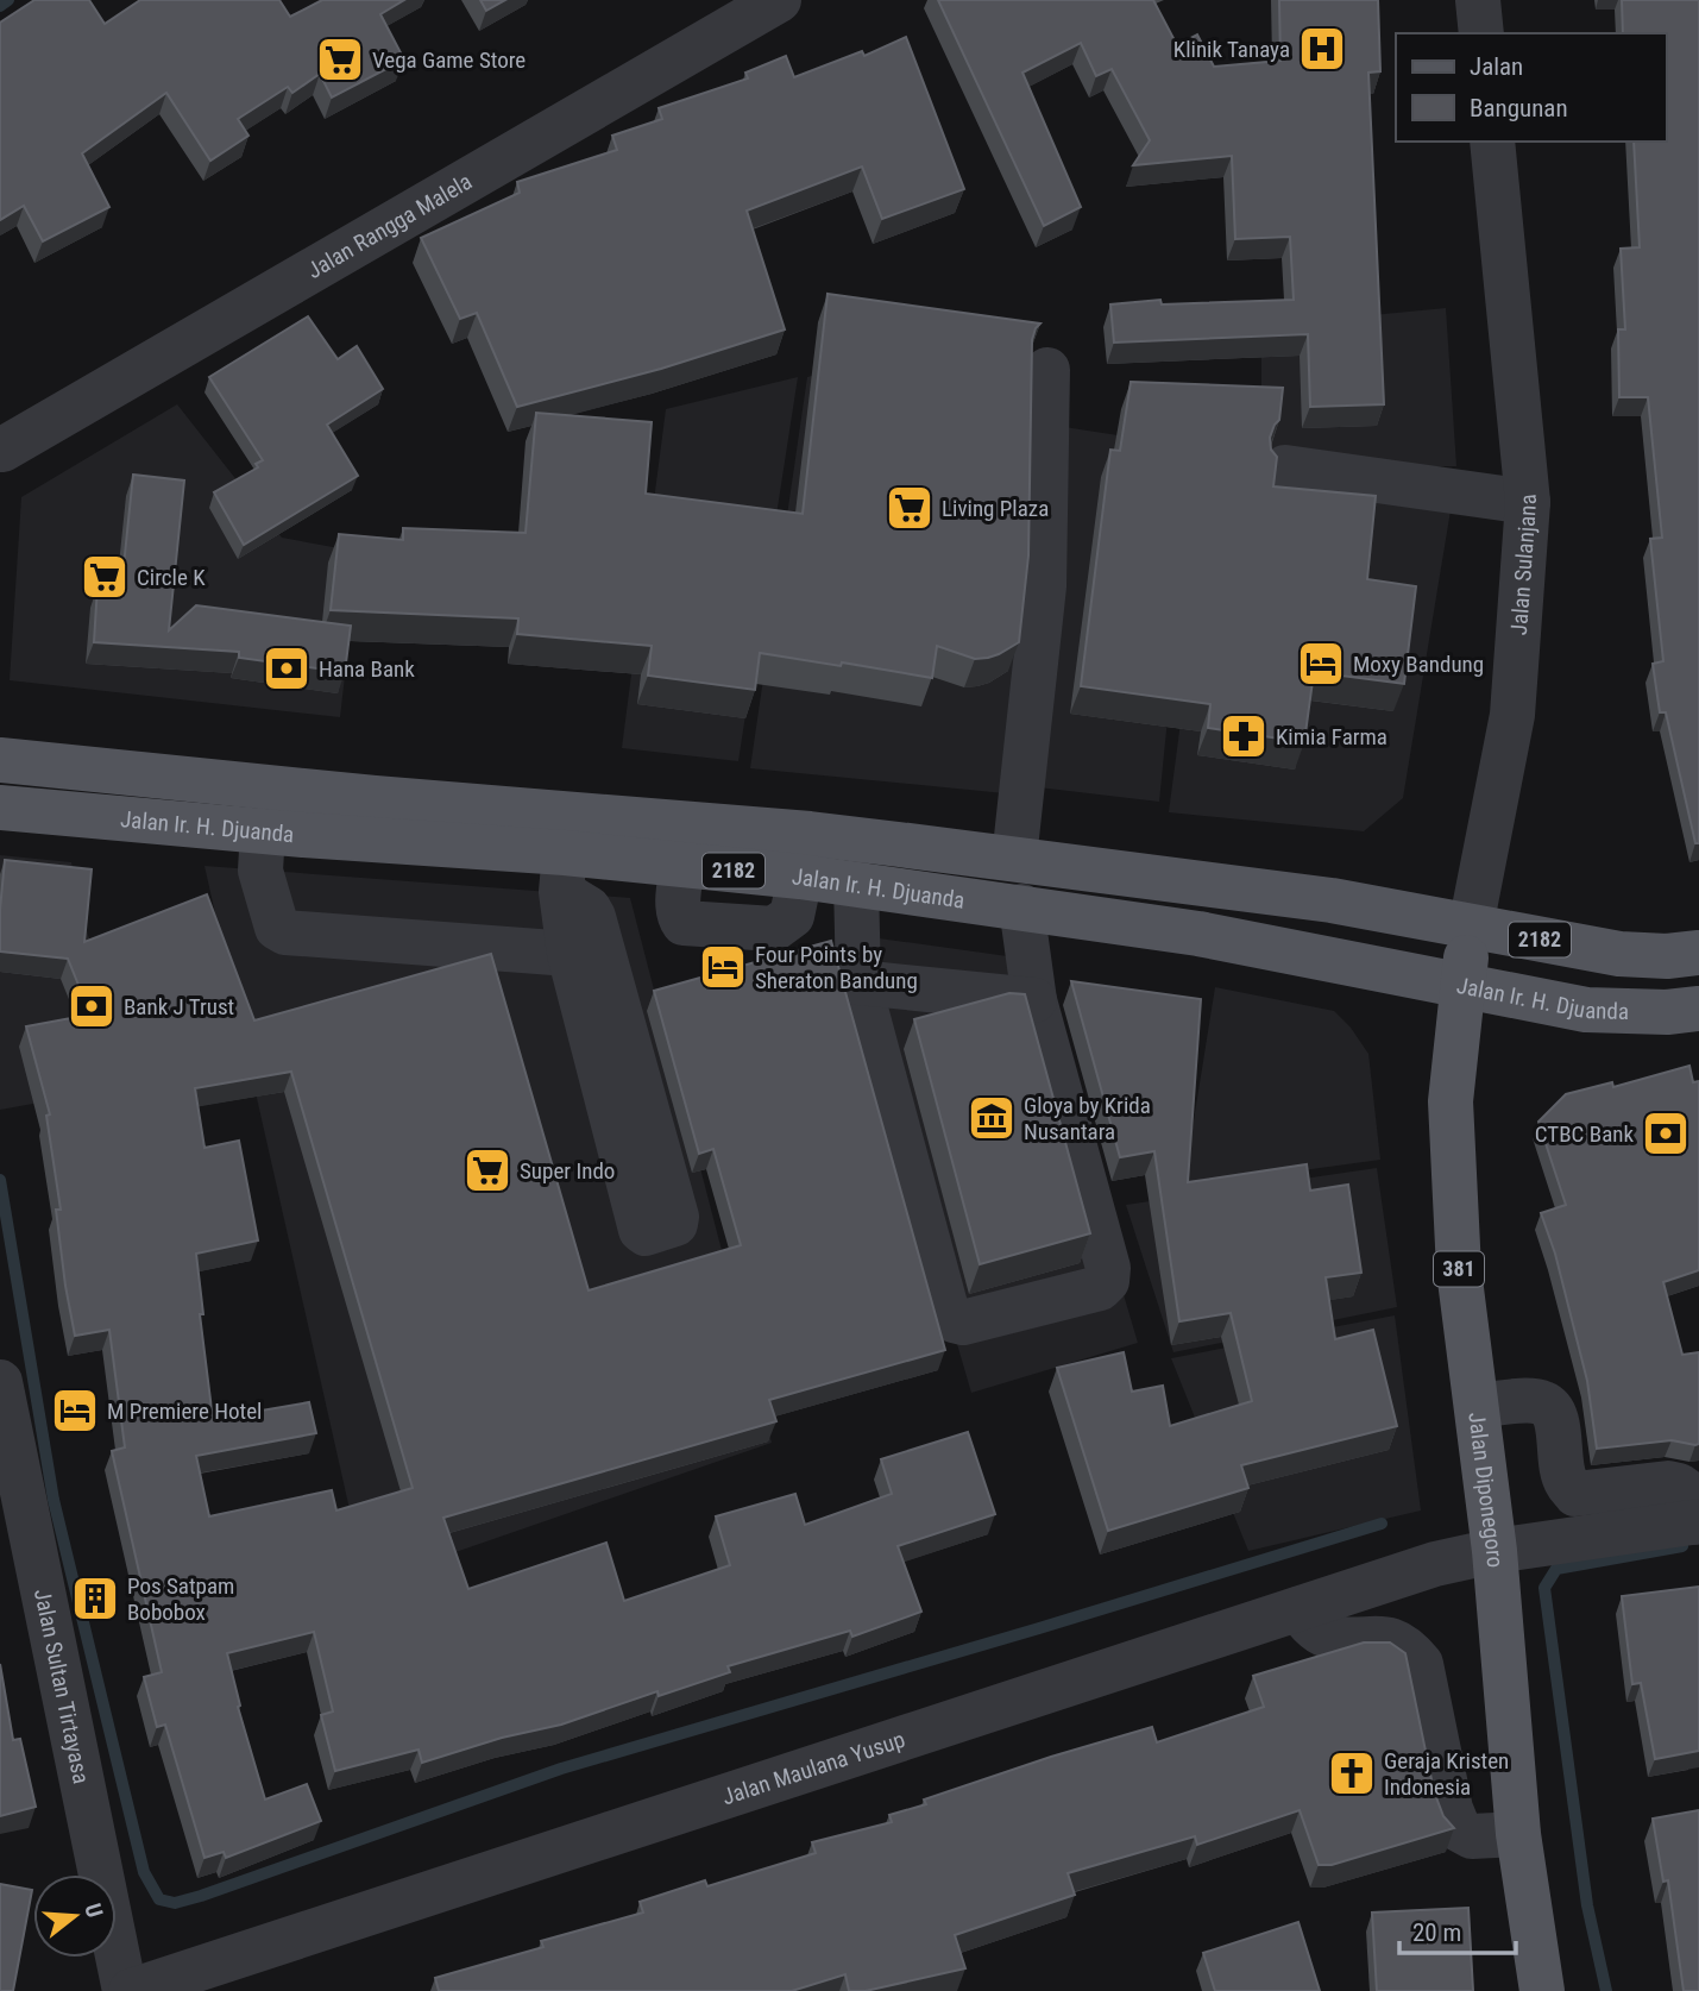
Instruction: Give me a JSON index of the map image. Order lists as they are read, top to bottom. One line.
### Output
{"streets":{"main road":["Jalan Sulanjana","Jalan Ir. H. Djuanda","2182","381","Jalan Diponegoro"],"street":["Jalan Rangga Malela","Jalan Sultan Tirtayasa","Jalan Maulana Yusup"]},"crossings":[["Jalan Sulanjana","Jalan Ir. H. Djuanda"],["Jalan Sulanjana","Jalan Diponegoro"],["Jalan Ir. H. Djuanda","Jalan Diponegoro"],["Jalan Diponegoro","Jalan Maulana Yusup"],["Jalan Sultan Tirtayasa","Jalan Maulana Yusup"]],"places":{"hospital":["Klinik Tanaya"],"supermarket":["Vega Game Store","Living Plaza","Circle K","Super Indo"],"hotel":["Moxy Bandung","Four Points by Sheraton Bandung","M Premiere Hotel"],"bank":["Hana Bank","Bank J Trust","CTBC Bank"],"pharmacy":["Kimia Farma"],"museum":["Gloya by Krida Nusantara"],"building":["Pos Satpam Bobobox"],"church":["Geraja Kristen Indonesia"]},"legend":["Jalan","Bangunan"],"scale_bar":"20 m","north":"right"}
